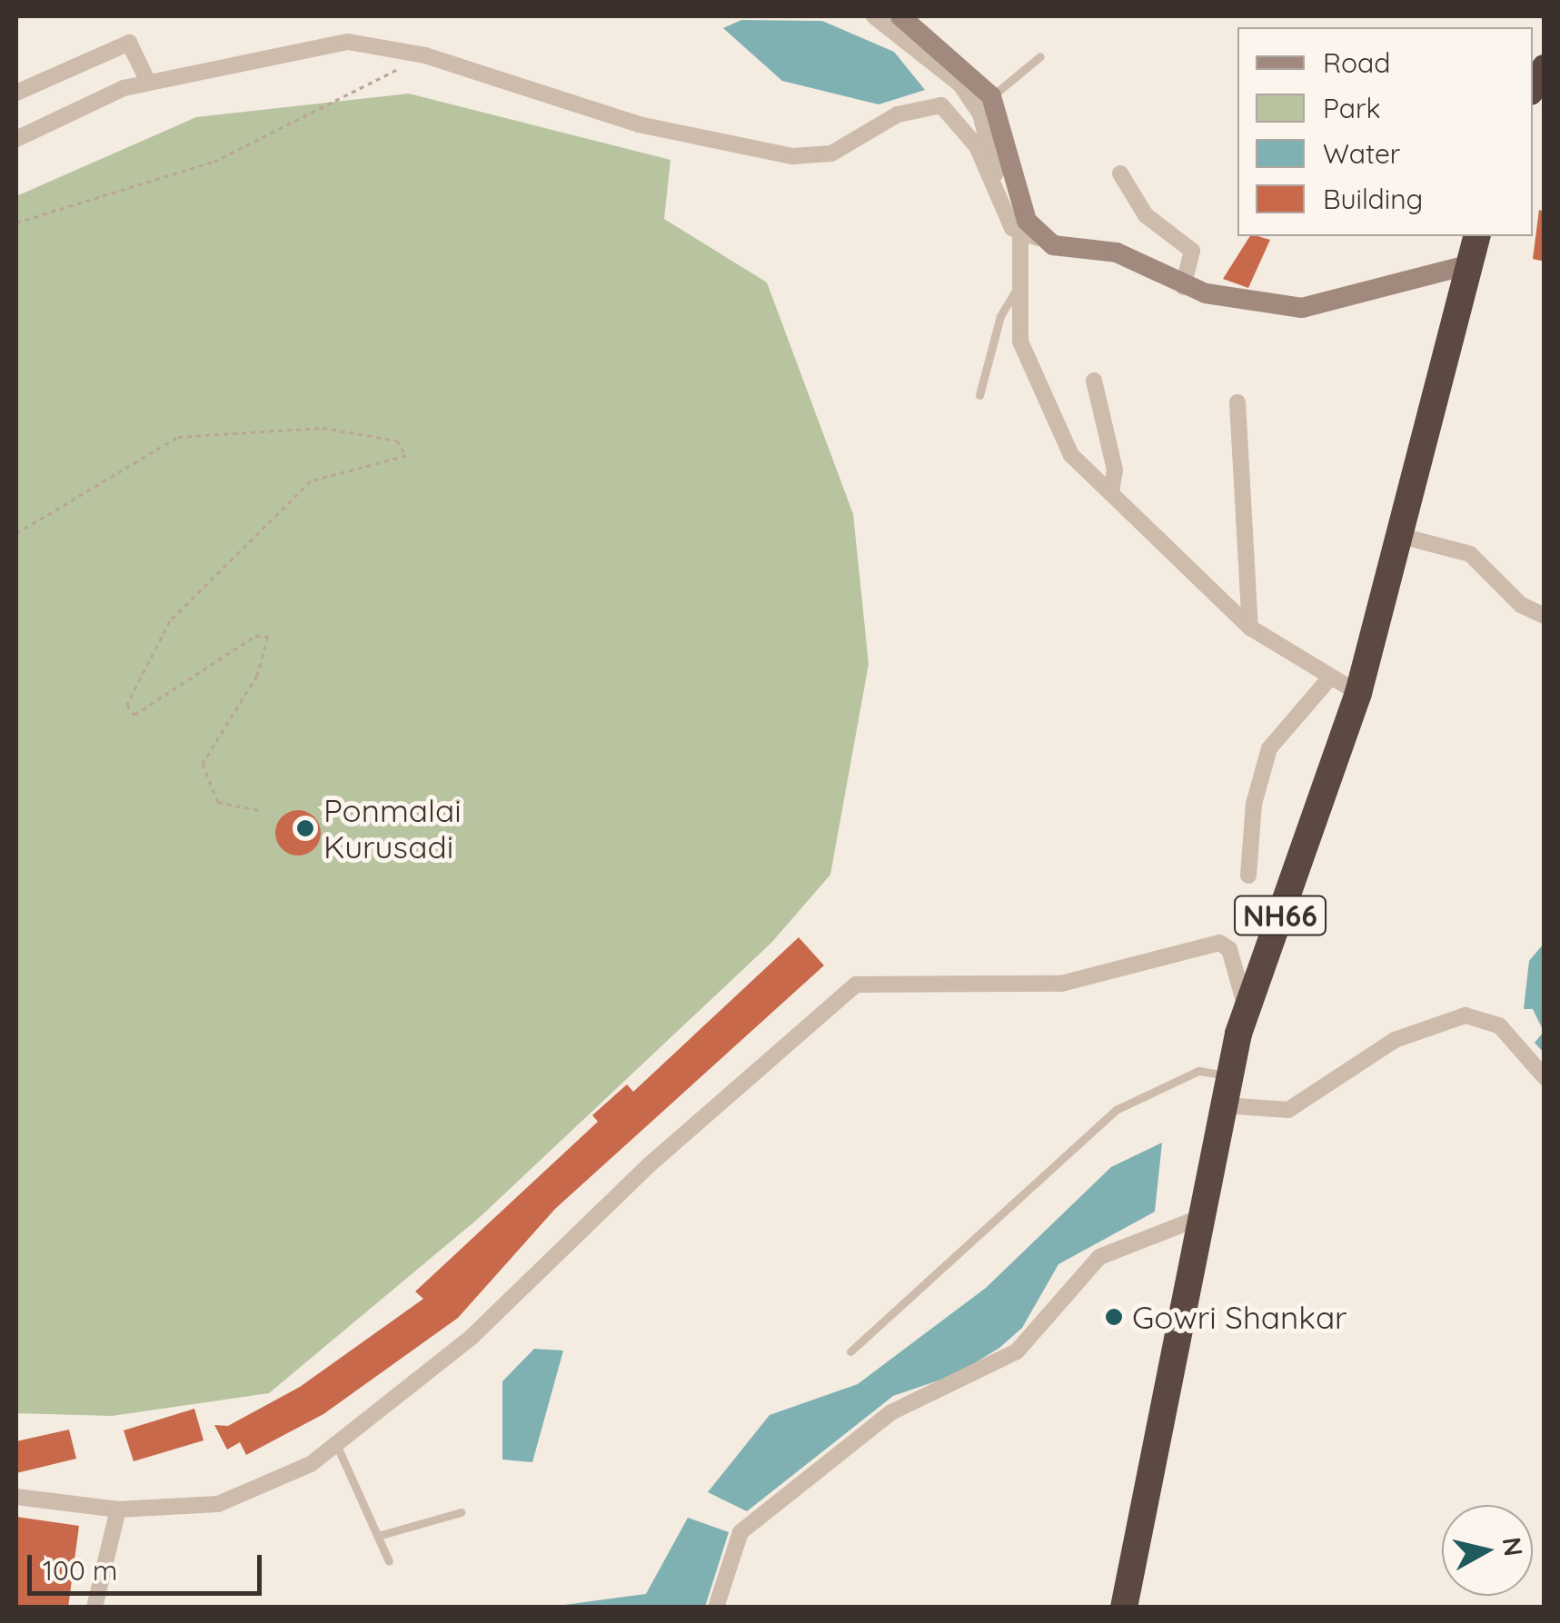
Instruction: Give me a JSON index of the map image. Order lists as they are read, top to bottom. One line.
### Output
{"streets":{"highway":["NH66"]},"places":["Ponmalai Kurusadi","Gowri Shankar"],"legend":["Road","Park","Water","Building"],"scale_bar":"100 m","north":"right"}
